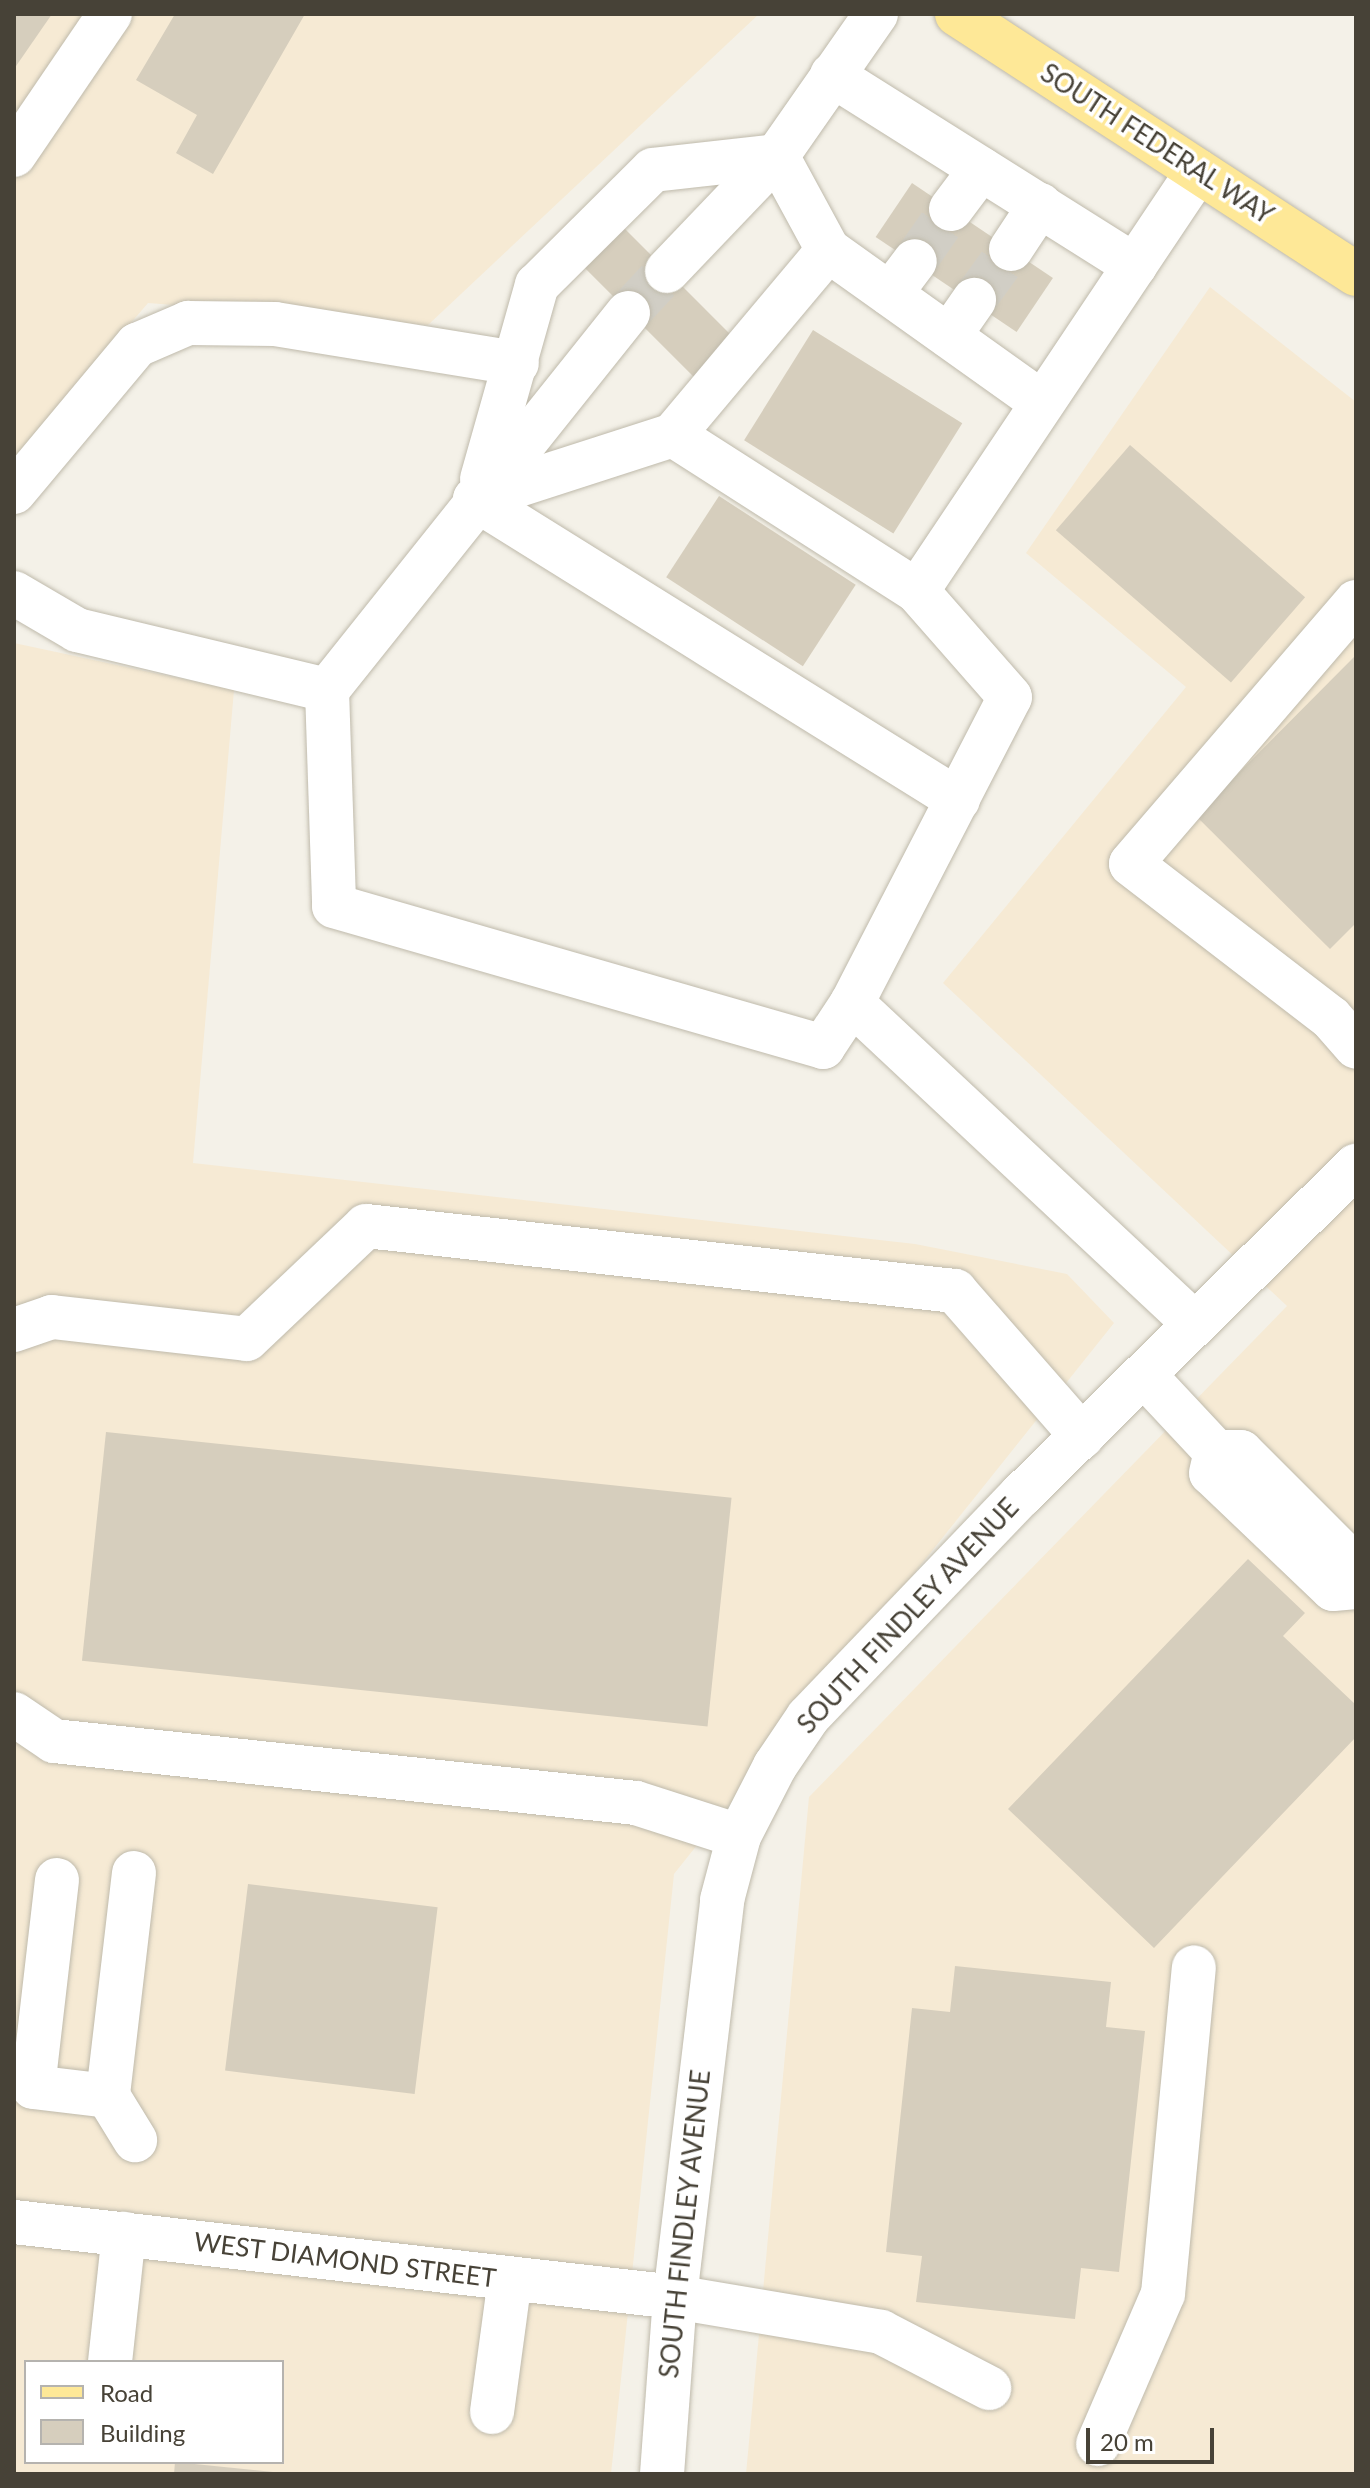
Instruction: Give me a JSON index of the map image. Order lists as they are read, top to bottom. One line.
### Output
{"streets":{"main road":["SOUTH FEDERAL WAY"],"street":["SOUTH FINDLEY AVENUE","WEST DIAMOND STREET"]},"crossings":[["SOUTH FINDLEY AVENUE","WEST DIAMOND STREET"]],"legend":["Road","Building"],"scale_bar":"20 m"}
